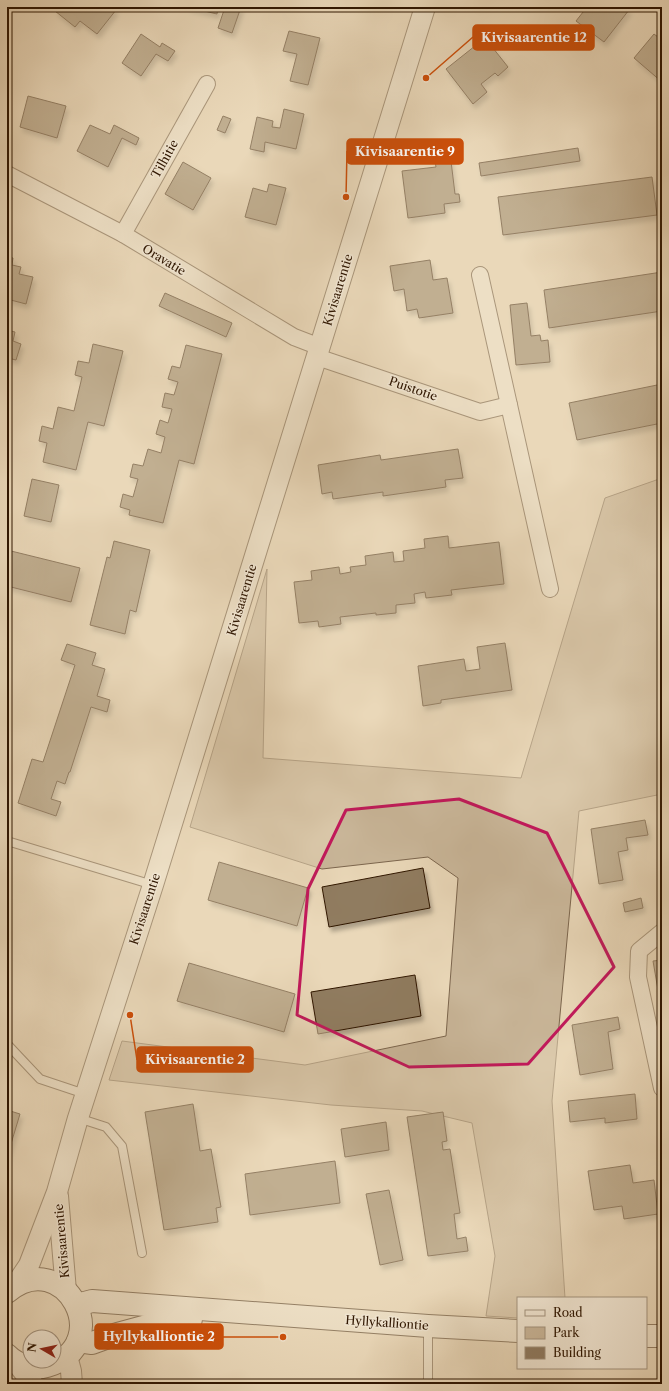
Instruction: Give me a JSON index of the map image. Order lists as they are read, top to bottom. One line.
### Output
{"streets":{"main road":["Hyllykalliontie"],"street":["Tilhitie","Oravatie","Kivisaarentie","Puistotie"]},"crossings":[["Tilhitie","Oravatie"],["Oravatie","Kivisaarentie"],["Oravatie","Puistotie"],["Kivisaarentie","Puistotie"],["Kivisaarentie","Hyllykalliontie"]],"places":["Kivisaarentie 12","Kivisaarentie 9","Kivisaarentie 2","Hyllykalliontie 2"],"legend":["Road","Park","Building"],"north":"left"}
